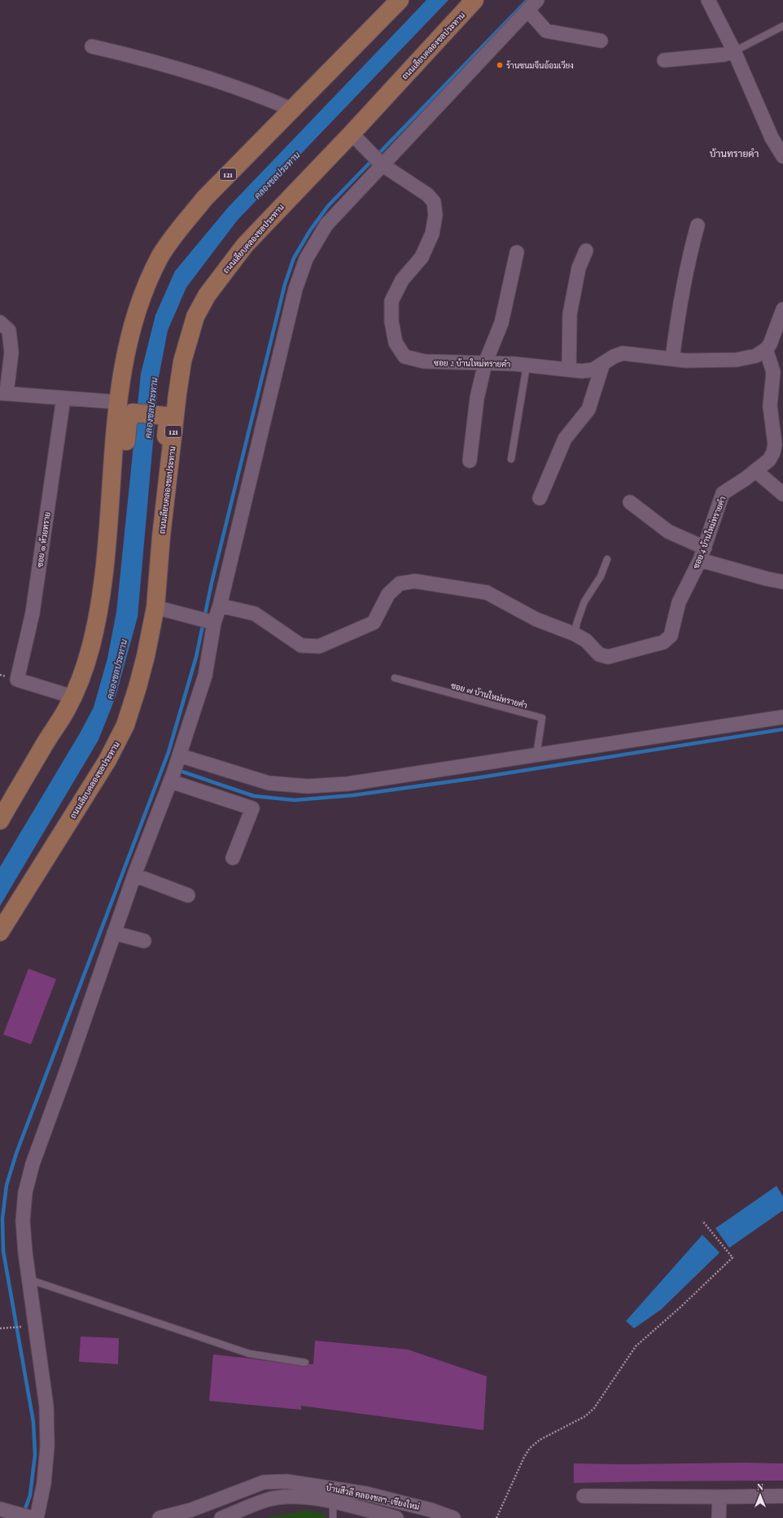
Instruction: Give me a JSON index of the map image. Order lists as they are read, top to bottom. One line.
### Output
{"streets":{"main road":["ถนนเลียบคลองชลประทาน","121"],"street":["ซอย 2 บ้านใหม่ทรายคำ","ซอย 4 บ้านใหม่ทรายคำ","ซอย ๑ ห้วยทราย","บ้านสีวลี คลองชลฯ-เชียงใหม่"],"lane":["ซอย ๗ บ้านใหม่ทรายคำ"]},"crossings":[["ถนนเลียบคลองชลประทาน","ซอย 2 บ้านใหม่ทรายคำ"],["121","ซอย ๑ ห้วยทราย"],["ซอย 2 บ้านใหม่ทรายคำ","ซอย 4 บ้านใหม่ทรายคำ"]],"districts":["บ้านทรายคำ"],"water":["คลองชลประทาน"],"places":["ร้านขนมจีนอ้อมเวียง"],"north":"top"}
